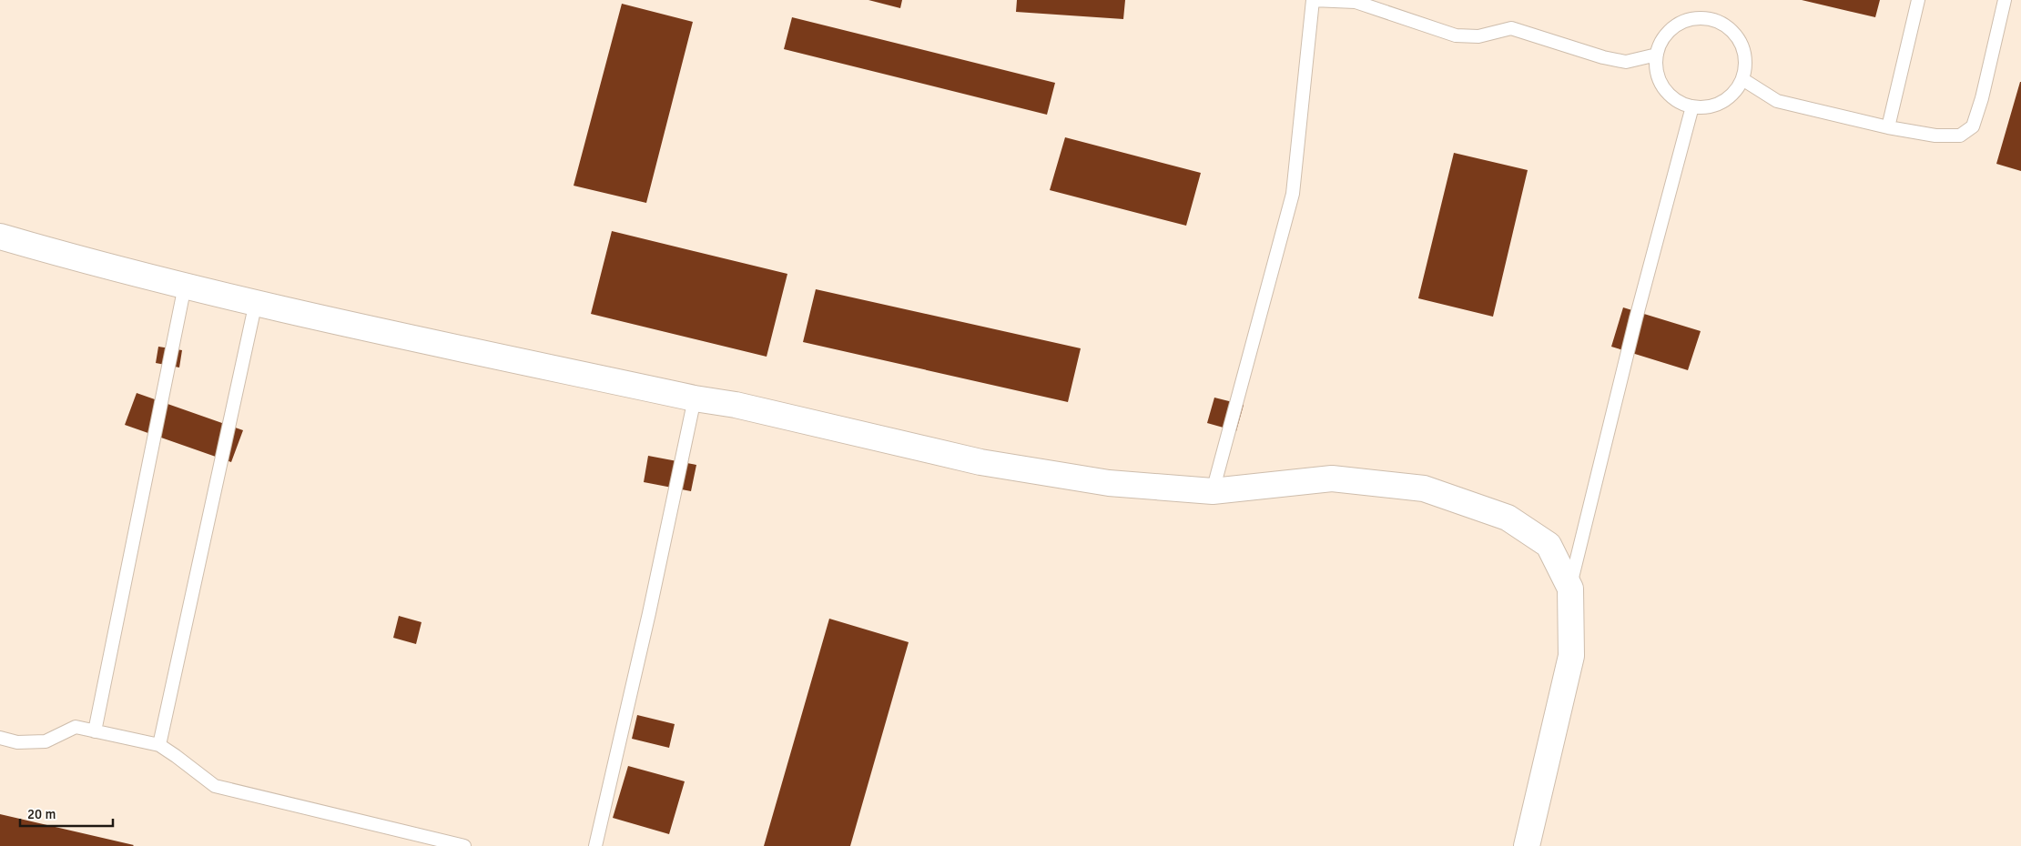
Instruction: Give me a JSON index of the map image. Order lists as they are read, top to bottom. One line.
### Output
{"scale_bar":"20 m"}
